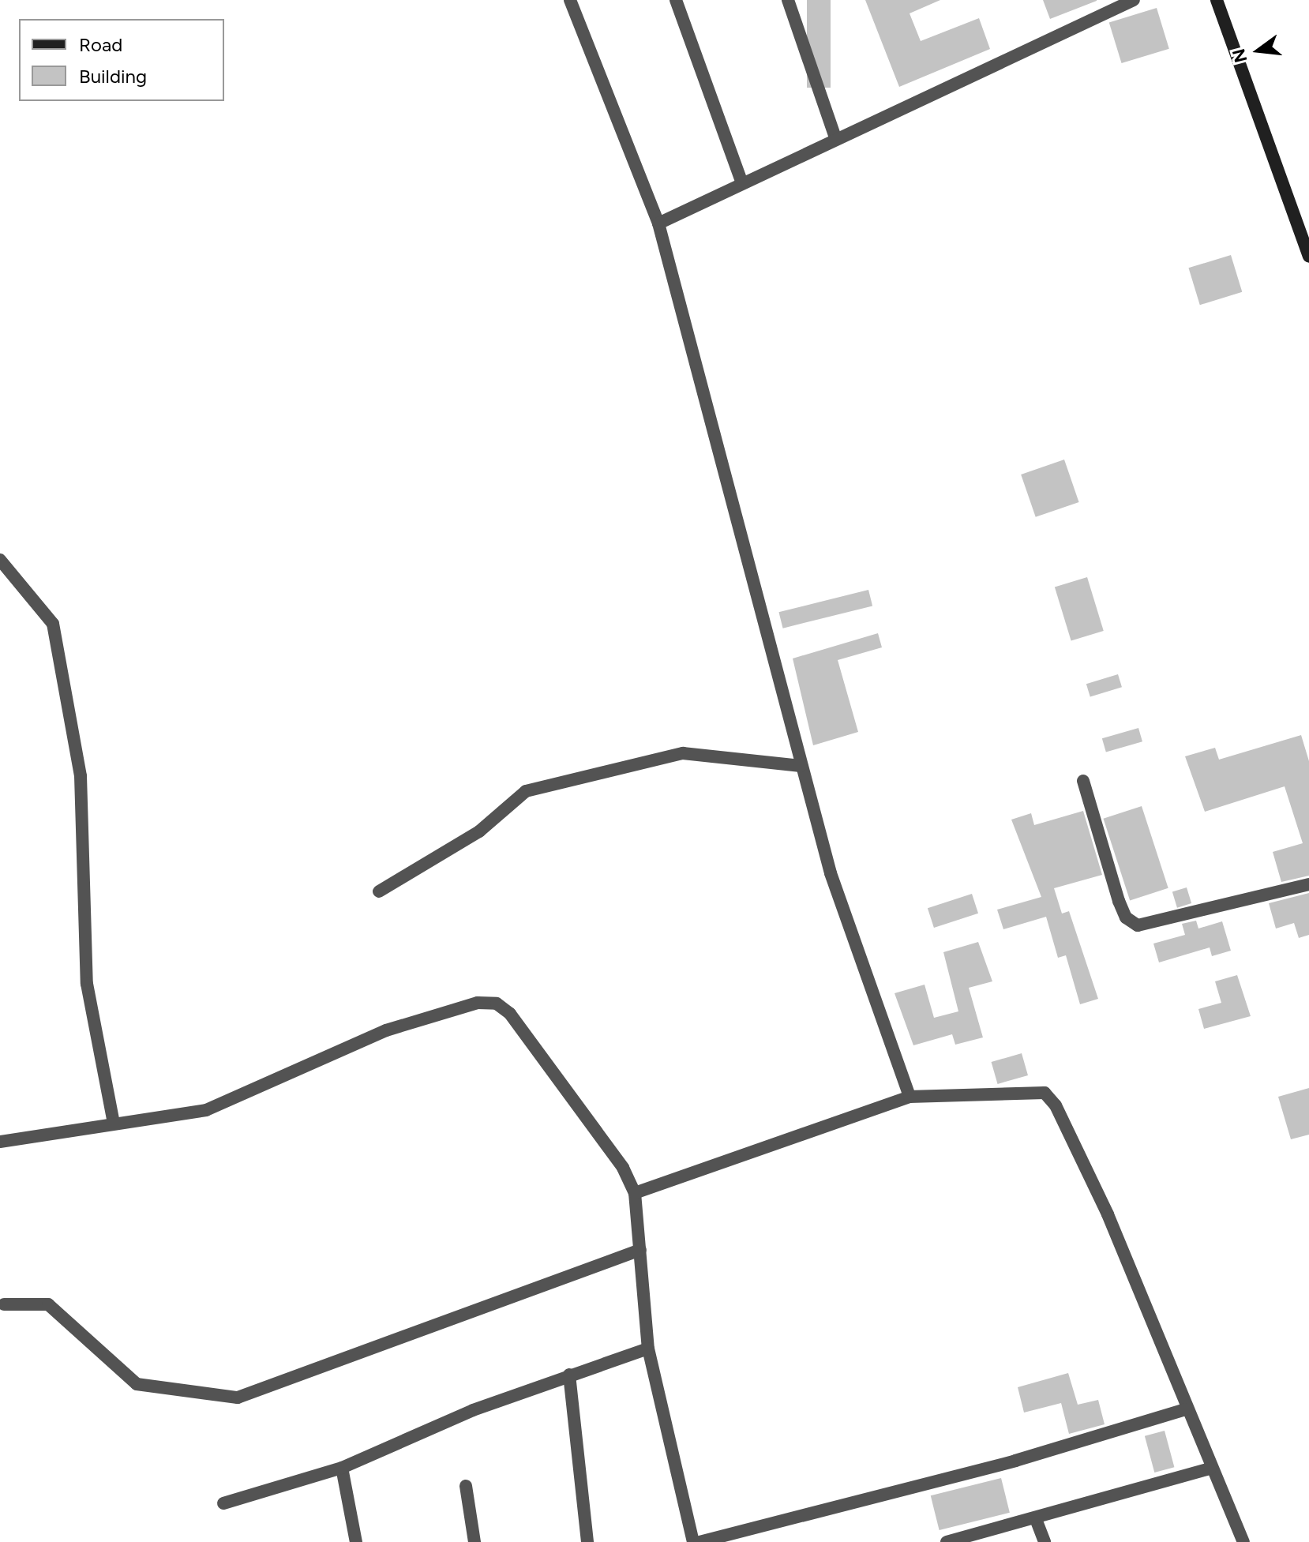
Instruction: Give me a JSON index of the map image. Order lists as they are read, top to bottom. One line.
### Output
{"legend":["Road","Building"],"north":"left"}
